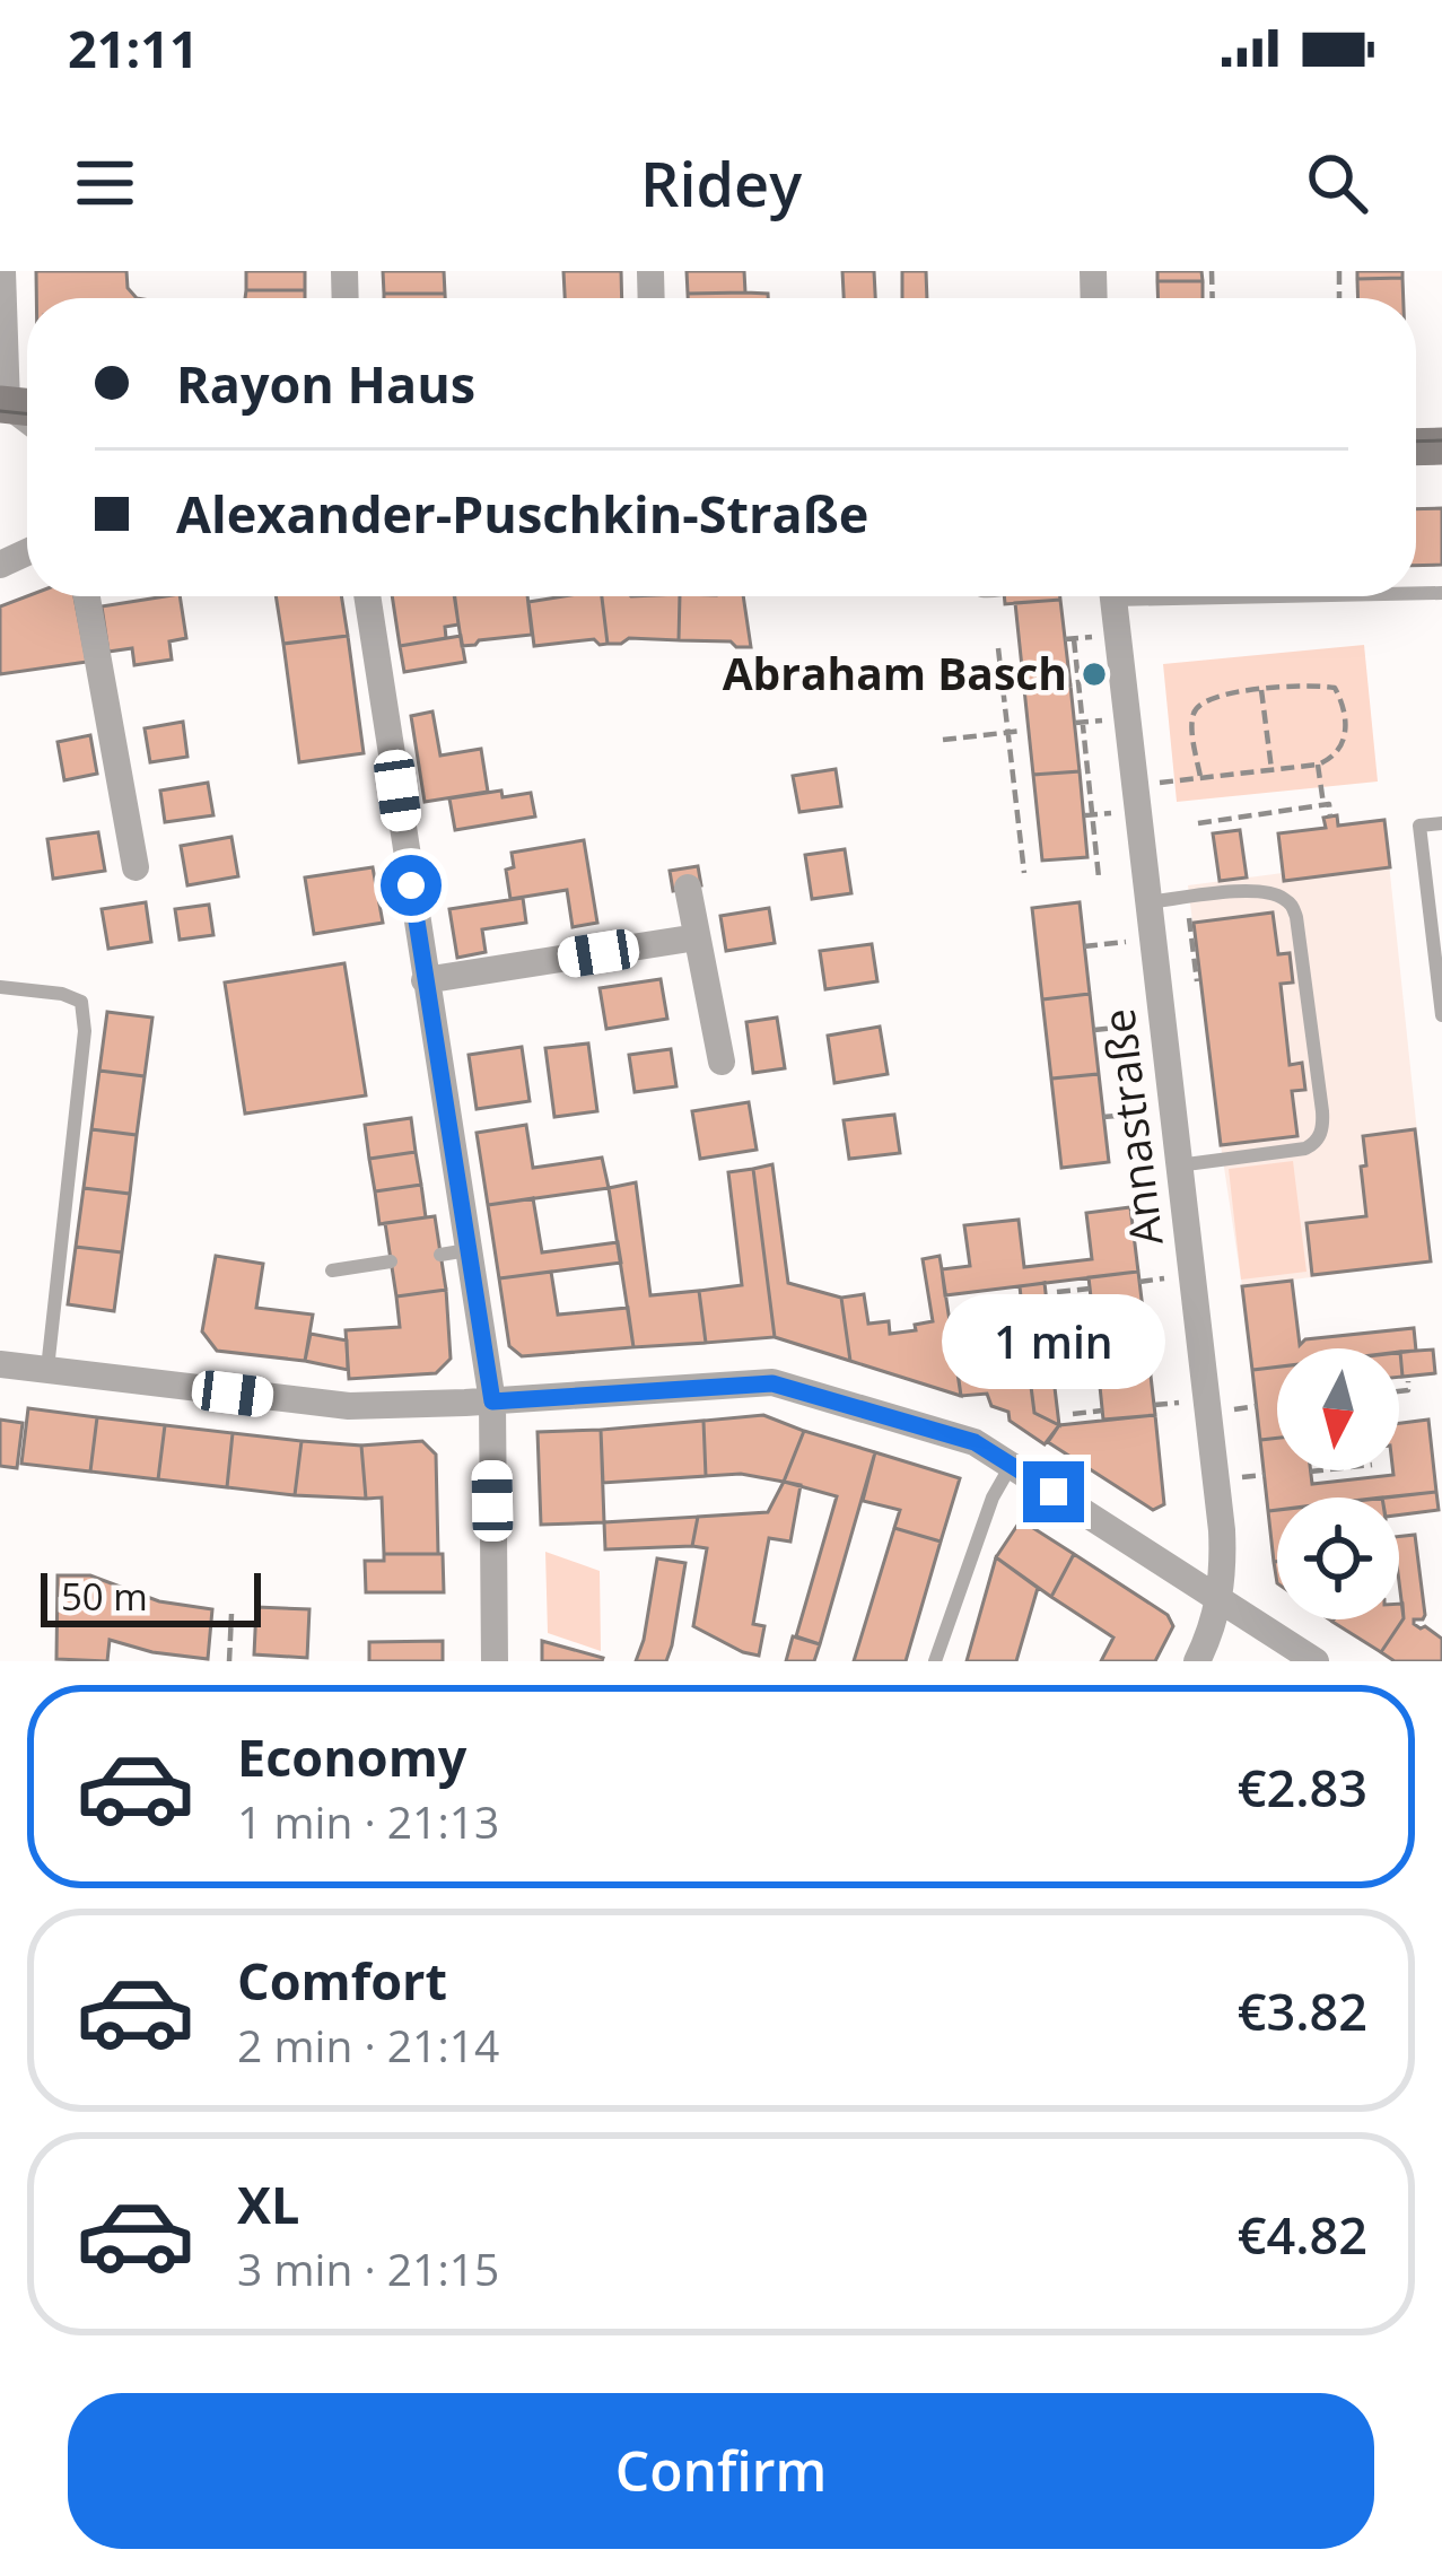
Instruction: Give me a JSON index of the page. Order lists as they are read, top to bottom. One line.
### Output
{"streets":{"street":["Annastraße"]},"places":["Abraham Basch"],"scale_bar":"50 m","north":"bottom","page":{"status":"21:11","header":"Ridey","banner":["Rayon Haus","Alexander-Puschkin-Straße"],"bubble":"1 min","scale":"50 m","list":[{"name":"Economy","note":"1 min · 21:13","value":"€2.83"},{"name":"Comfort","note":"2 min · 21:14","value":"€3.82"},{"name":"XL","note":"3 min · 21:15","value":"€4.82"}],"buttons":"Confirm"}}
